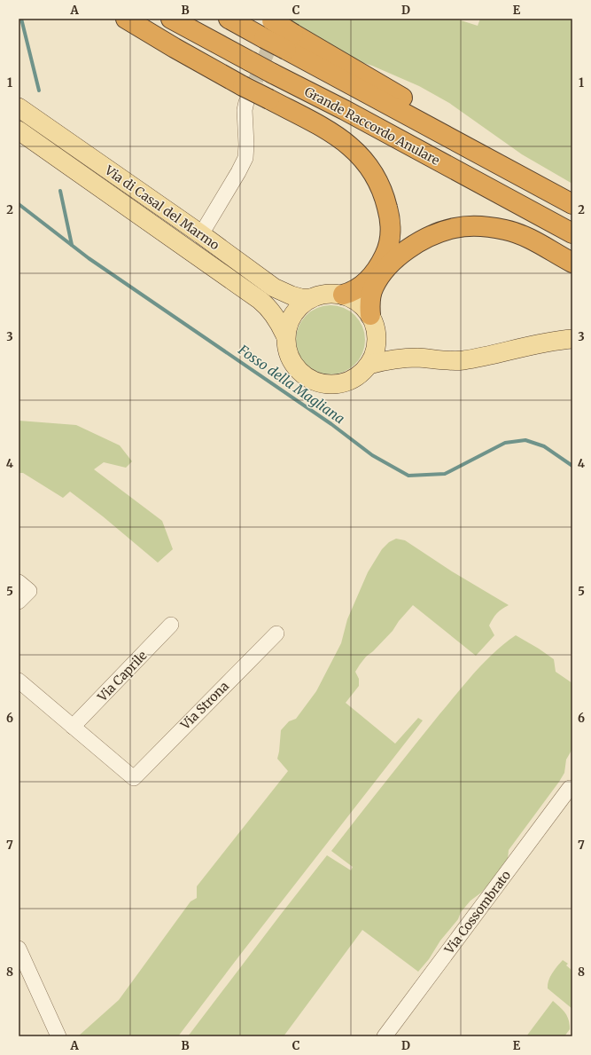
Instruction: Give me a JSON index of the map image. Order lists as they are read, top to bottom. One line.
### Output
{"streets":{"highway":["Grande Raccordo Anulare"],"main road":["Via di Casal del Marmo"],"street":["Via Caprile","Via Strona","Via Cossombrato"]},"crossings":[["Via Caprile","Via Strona"]],"water":["Fosso della Magliana"],"grid":{"columns":["A","B","C","D","E"],"rows":["1","2","3","4","5","6","7","8"]}}
